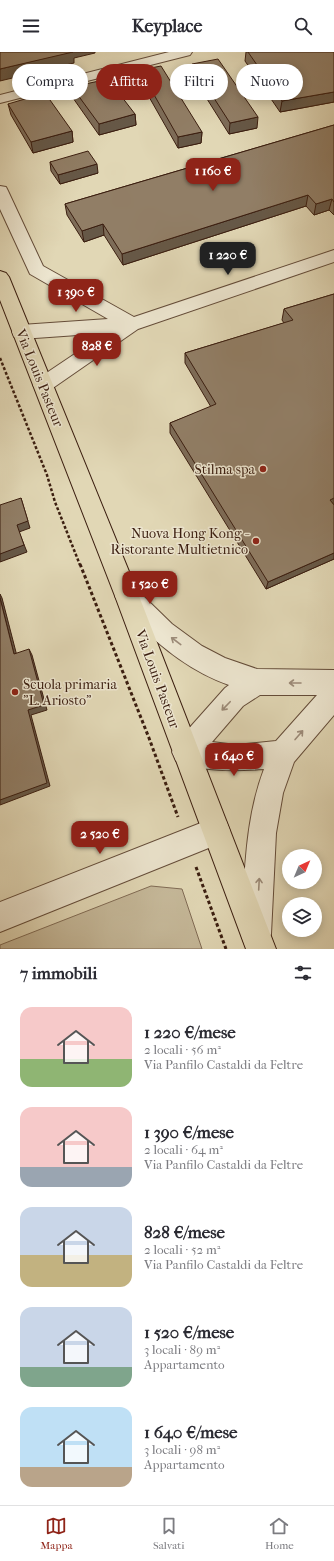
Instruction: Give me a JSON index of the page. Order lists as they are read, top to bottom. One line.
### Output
{"streets":{"main road":["Via Louis Pasteur"]},"places":["Stilma spa","Nuova Hong Kong - Ristorante Multietnico","Scuola primaria \"L. Ariosto\""],"north":"top right","page":{"header":"Keyplace","chip":["Compra","Affitta","Filtri","Nuovo"],"price":["1 160 €","1 220 €","1 390 €","828 €","1 520 €","1 640 €","2 520 €"],"heading":"7 immobili","list":[{"name":"1 220 €/mese","note":"2 locali · 56 m² · Via Panfilo Castaldi da Feltre"},{"name":"1 390 €/mese","note":"2 locali · 64 m² · Via Panfilo Castaldi da Feltre"},{"name":"828 €/mese","note":"2 locali · 52 m² · Via Panfilo Castaldi da Feltre"},{"name":"1 520 €/mese","note":"3 locali · 89 m² · Appartamento"},{"name":"1 640 €/mese","note":"3 locali · 98 m² · Appartamento"}],"tabs":["Mappa","Salvati","Home"]}}
